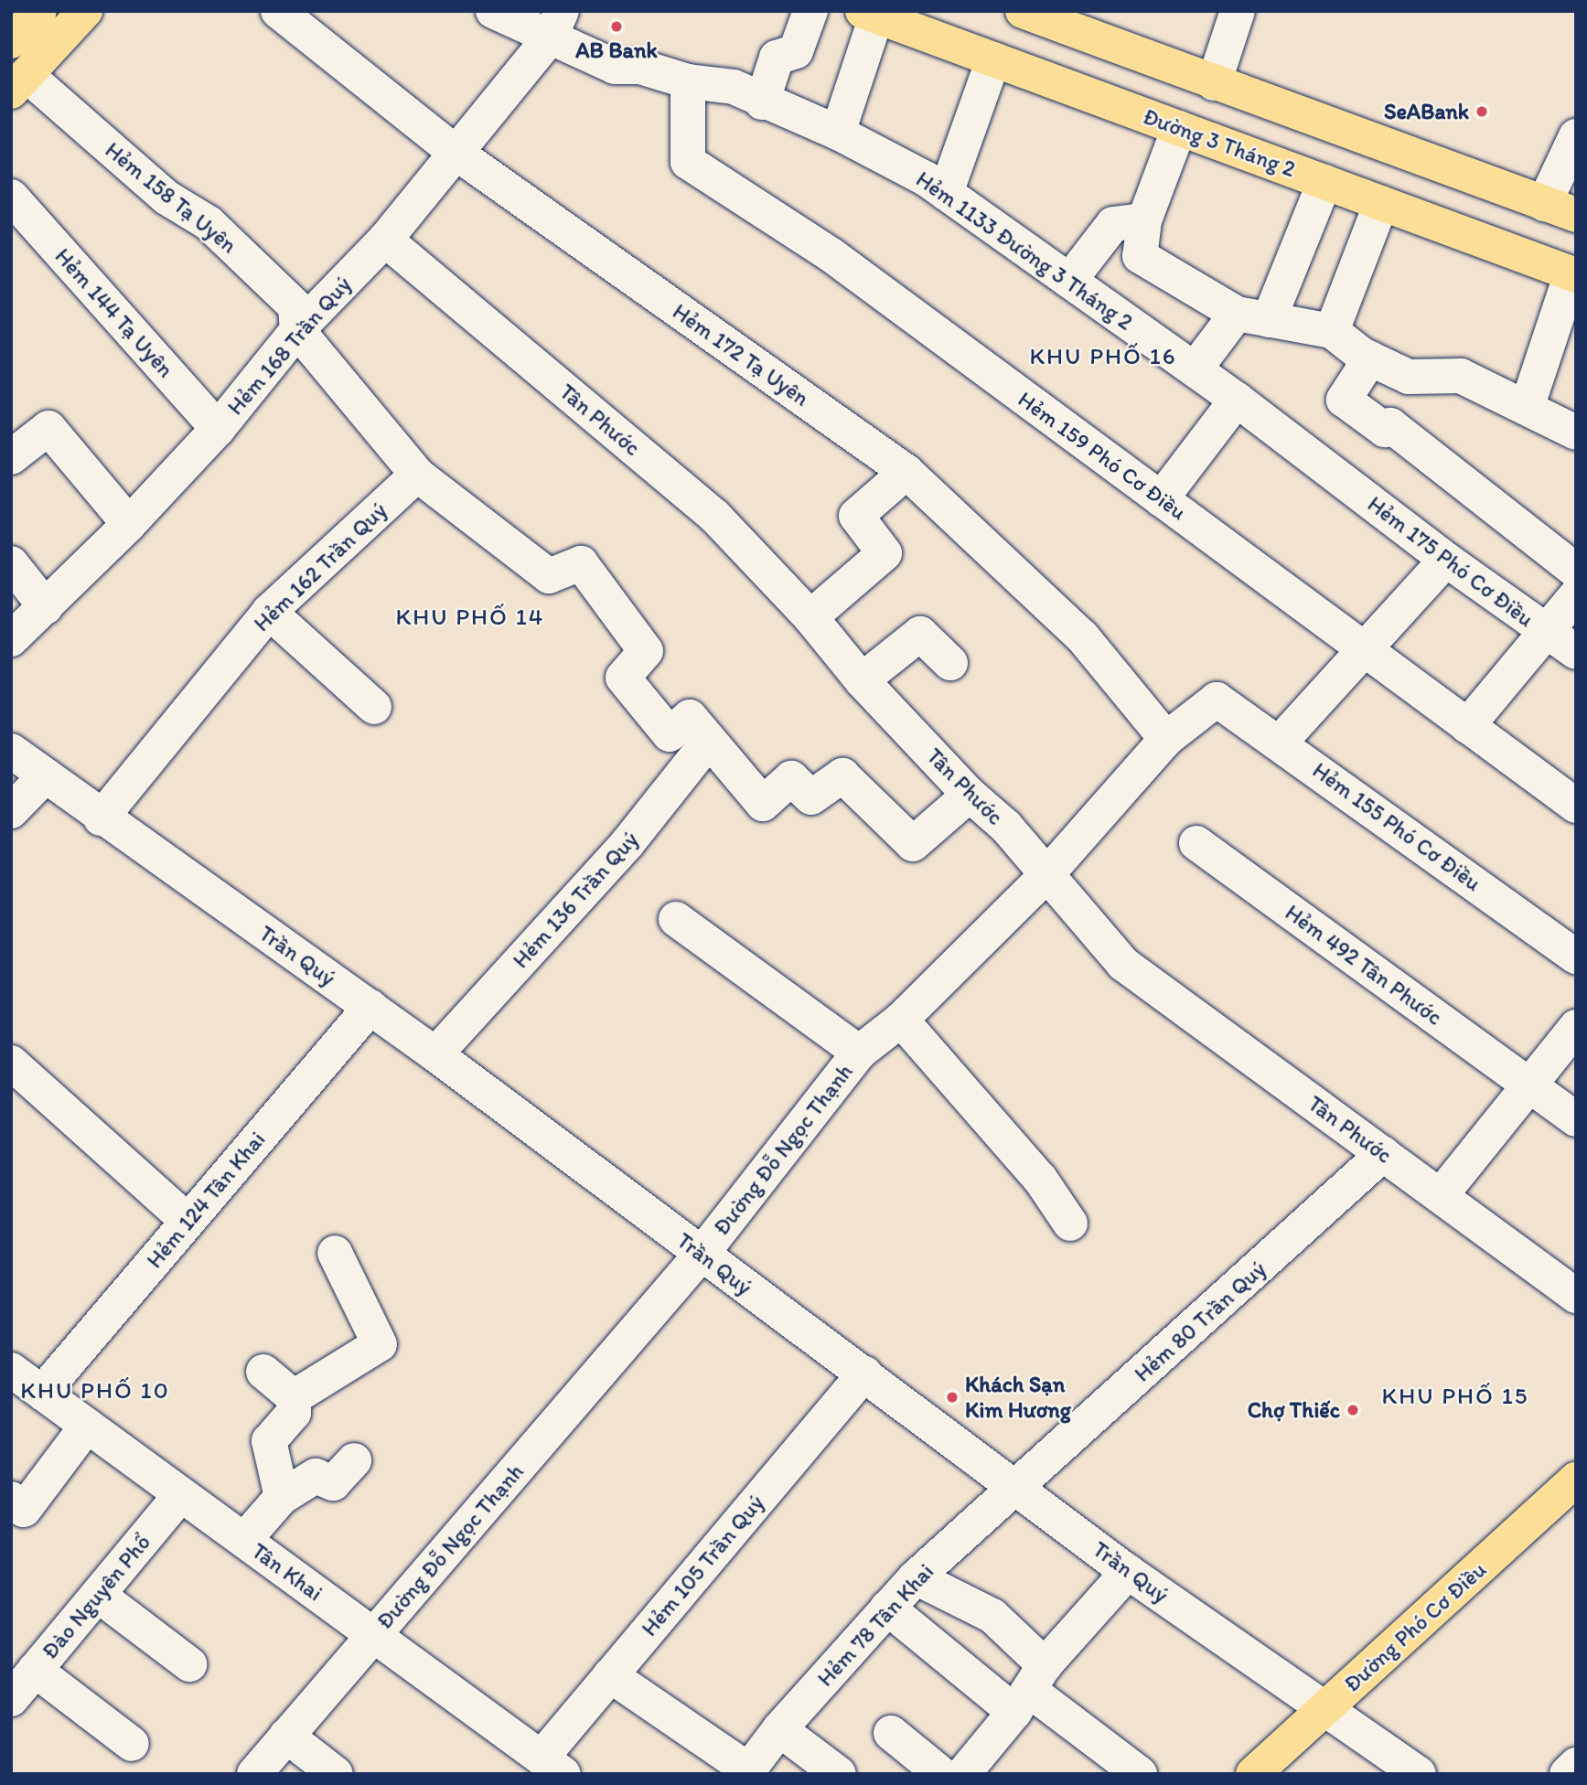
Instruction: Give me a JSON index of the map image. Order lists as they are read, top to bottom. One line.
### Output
{"streets":{"main road":["Đường 3 Tháng 2","Đường Phó Cơ Điều"],"street":["Hẻm 158 Tạ Uyên","Hẻm 1133 Đường 3 Tháng 2","Hẻm 144 Tạ Uyên","Hẻm 168 Trần Quý","Hẻm 172 Tạ Uyên","Tân Phước","Hẻm 159 Phó Cơ Điều","Hẻm 175 Phó Cơ Điều","Hẻm 162 Trần Quý","Hẻm 155 Phó Cơ Điều","Hẻm 136 Trần Quý","Trần Quý","Hẻm 492 Tân Phước","Đường Đỗ Ngọc Thạnh","Hẻm 124 Tân Khai","Hẻm 80 Trần Quý","Hẻm 105 Trần Quý","Tân Khai","Đào Nguyên Phổ","Hẻm 78 Tân Khai"]},"crossings":[["Hẻm 158 Tạ Uyên","Hẻm 168 Trần Quý"],["Hẻm 1133 Đường 3 Tháng 2","Hẻm 168 Trần Quý"],["Hẻm 1133 Đường 3 Tháng 2","Hẻm 159 Phó Cơ Điều"],["Hẻm 1133 Đường 3 Tháng 2","Hẻm 175 Phó Cơ Điều"],["Hẻm 144 Tạ Uyên","Hẻm 168 Trần Quý"],["Hẻm 168 Trần Quý","Hẻm 172 Tạ Uyên"],["Hẻm 168 Trần Quý","Tân Phước"],["Hẻm 172 Tạ Uyên","Đường Đỗ Ngọc Thạnh"],["Tân Phước","Đường Đỗ Ngọc Thạnh"],["Tân Phước","Hẻm 80 Trần Quý"],["Hẻm 162 Trần Quý","Trần Quý"],["Hẻm 155 Phó Cơ Điều","Đường Đỗ Ngọc Thạnh"],["Hẻm 136 Trần Quý","Trần Quý"],["Trần Quý","Đường Đỗ Ngọc Thạnh"],["Trần Quý","Hẻm 124 Tân Khai"],["Trần Quý","Hẻm 80 Trần Quý"],["Trần Quý","Hẻm 105 Trần Quý"],["Trần Quý","Hẻm 78 Tân Khai"],["Trần Quý","Đường Phó Cơ Điều"],["Đường Đỗ Ngọc Thạnh","Tân Khai"],["Hẻm 124 Tân Khai","Tân Khai"],["Hẻm 80 Trần Quý","Hẻm 78 Tân Khai"],["Hẻm 105 Trần Quý","Tân Khai"],["Tân Khai","Đào Nguyên Phổ"]],"districts":["KHU PHỐ 16","KHU PHỐ 14","KHU PHỐ 10","KHU PHỐ 15"],"places":["AB Bank","SeABank","Khách Sạn Kim Hương","Chợ Thiếc"]}
